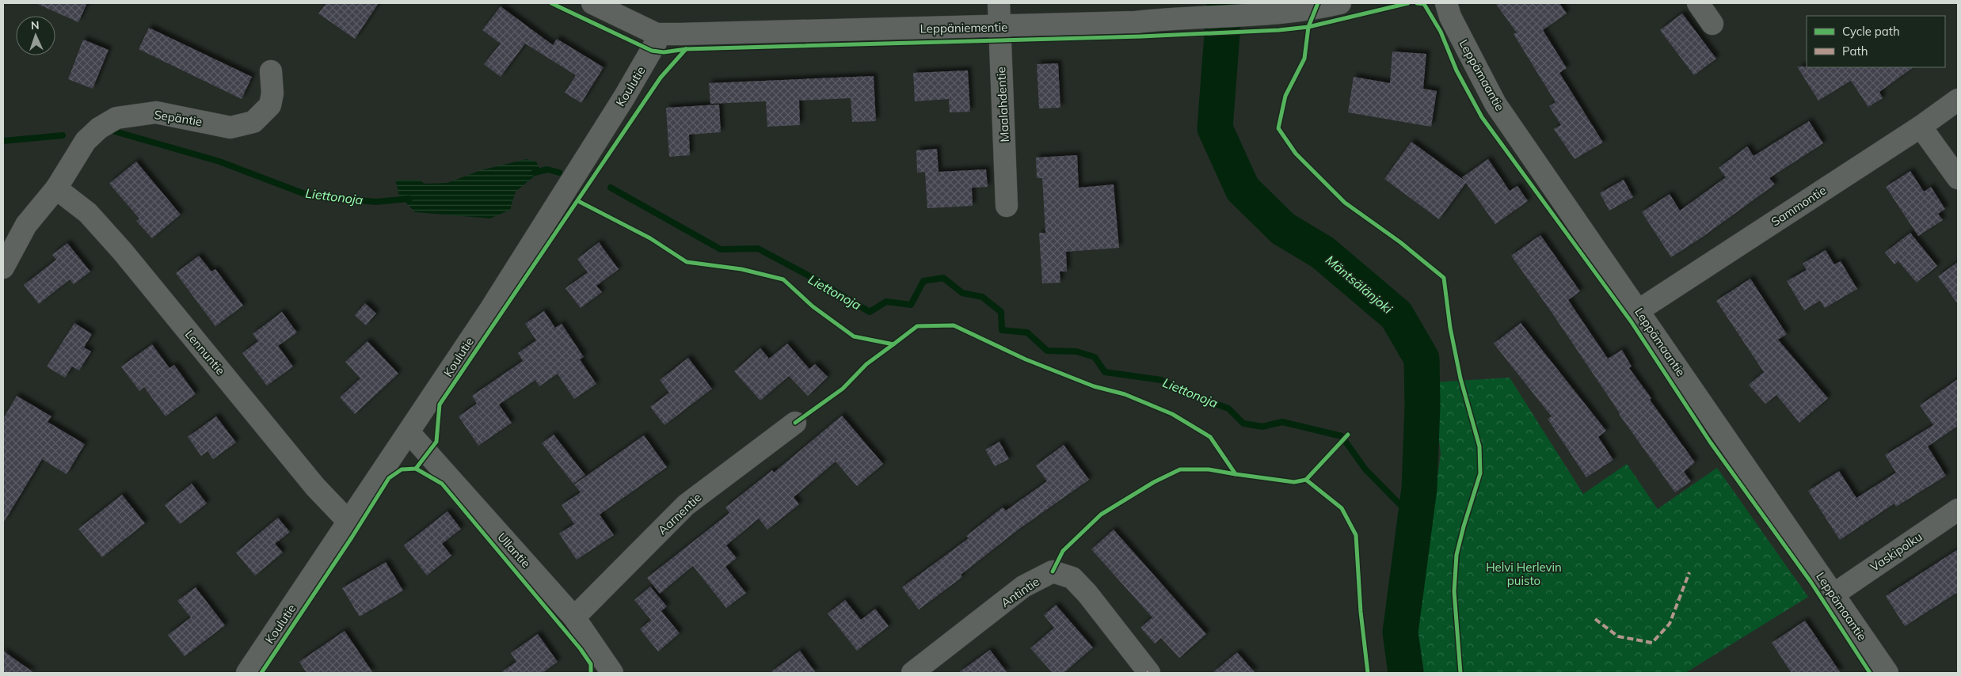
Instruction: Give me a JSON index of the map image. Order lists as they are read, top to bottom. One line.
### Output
{"streets":{"street":["Leppäniementie","Leppämaantie","Koulutie","Maalahdentie","Sepäntie","Sammontie","Lennuntie","Aarnentie","Ullantie","Vaskipolku","Antintie"]},"crossings":[["Leppäniementie","Koulutie"],["Leppäniementie","Maalahdentie"],["Leppämaantie","Sammontie"],["Leppämaantie","Vaskipolku"],["Koulutie","Lennuntie"],["Koulutie","Ullantie"],["Sepäntie","Lennuntie"],["Aarnentie","Ullantie"]],"water":["Liettonoja","Mäntsälänjoki"],"parks":["Helvi Herlevin puisto"],"legend":["Cycle path","Path"],"north":"top"}
